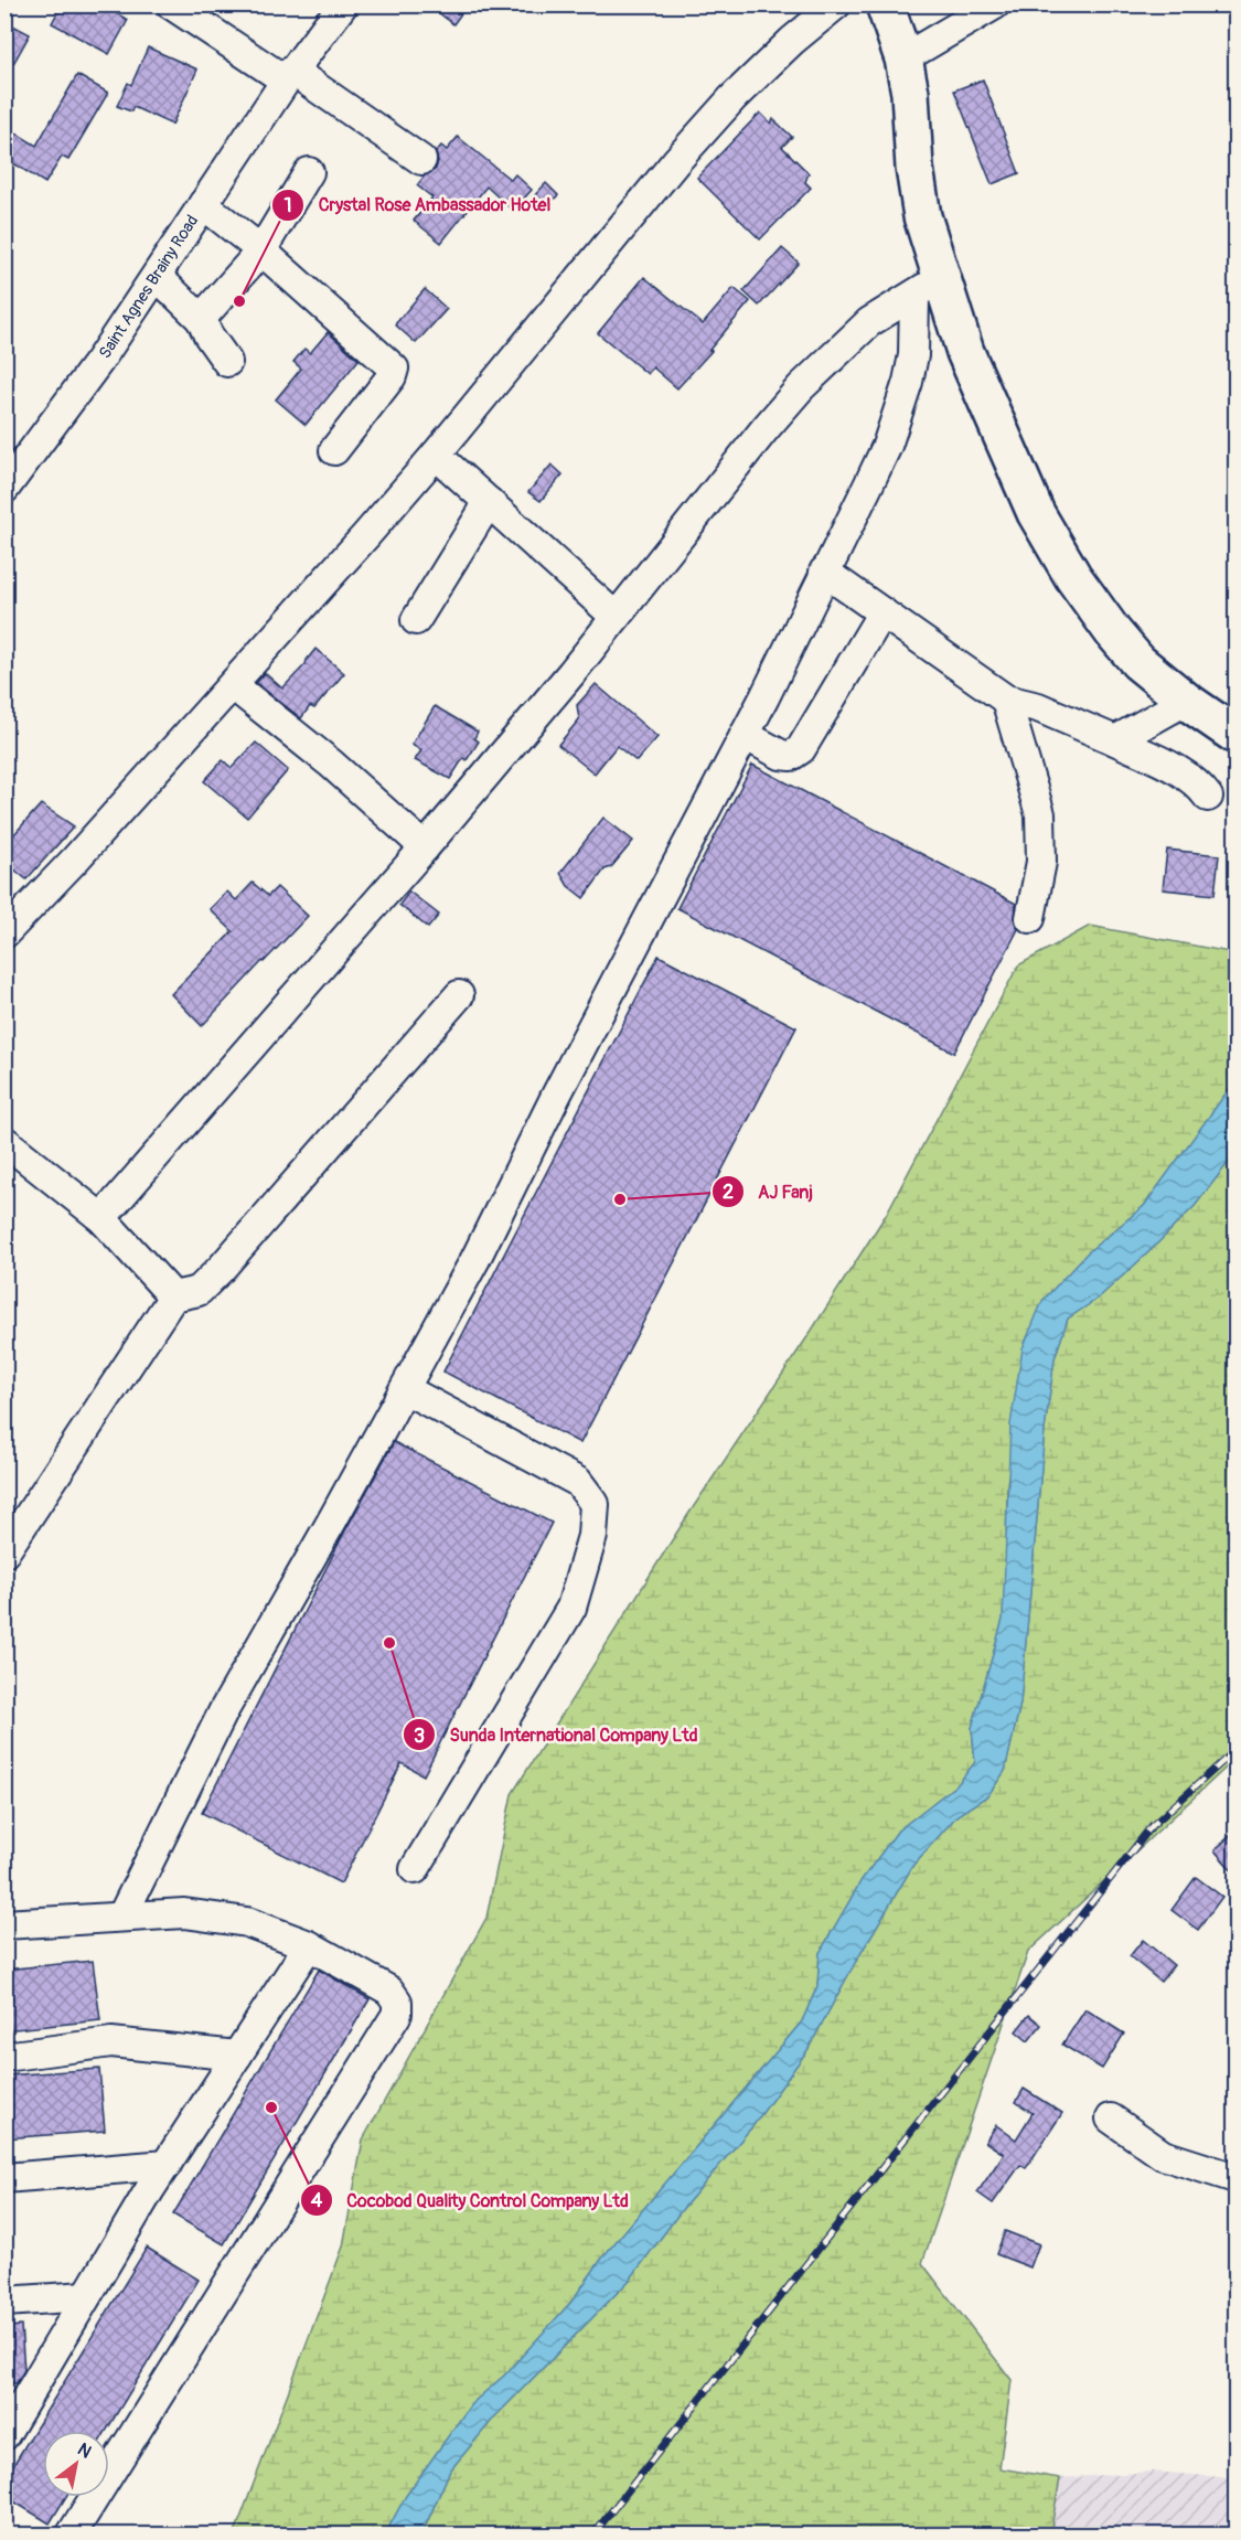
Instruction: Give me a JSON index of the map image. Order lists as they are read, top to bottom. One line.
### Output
{"streets":{"street":["Saint Agnes Brainy Road"]},"places":["Crystal Rose Ambassador Hotel","AJ Fanj","Sunda International Company Ltd","Cocobod Quality Control Company Ltd"],"north":"top right"}
